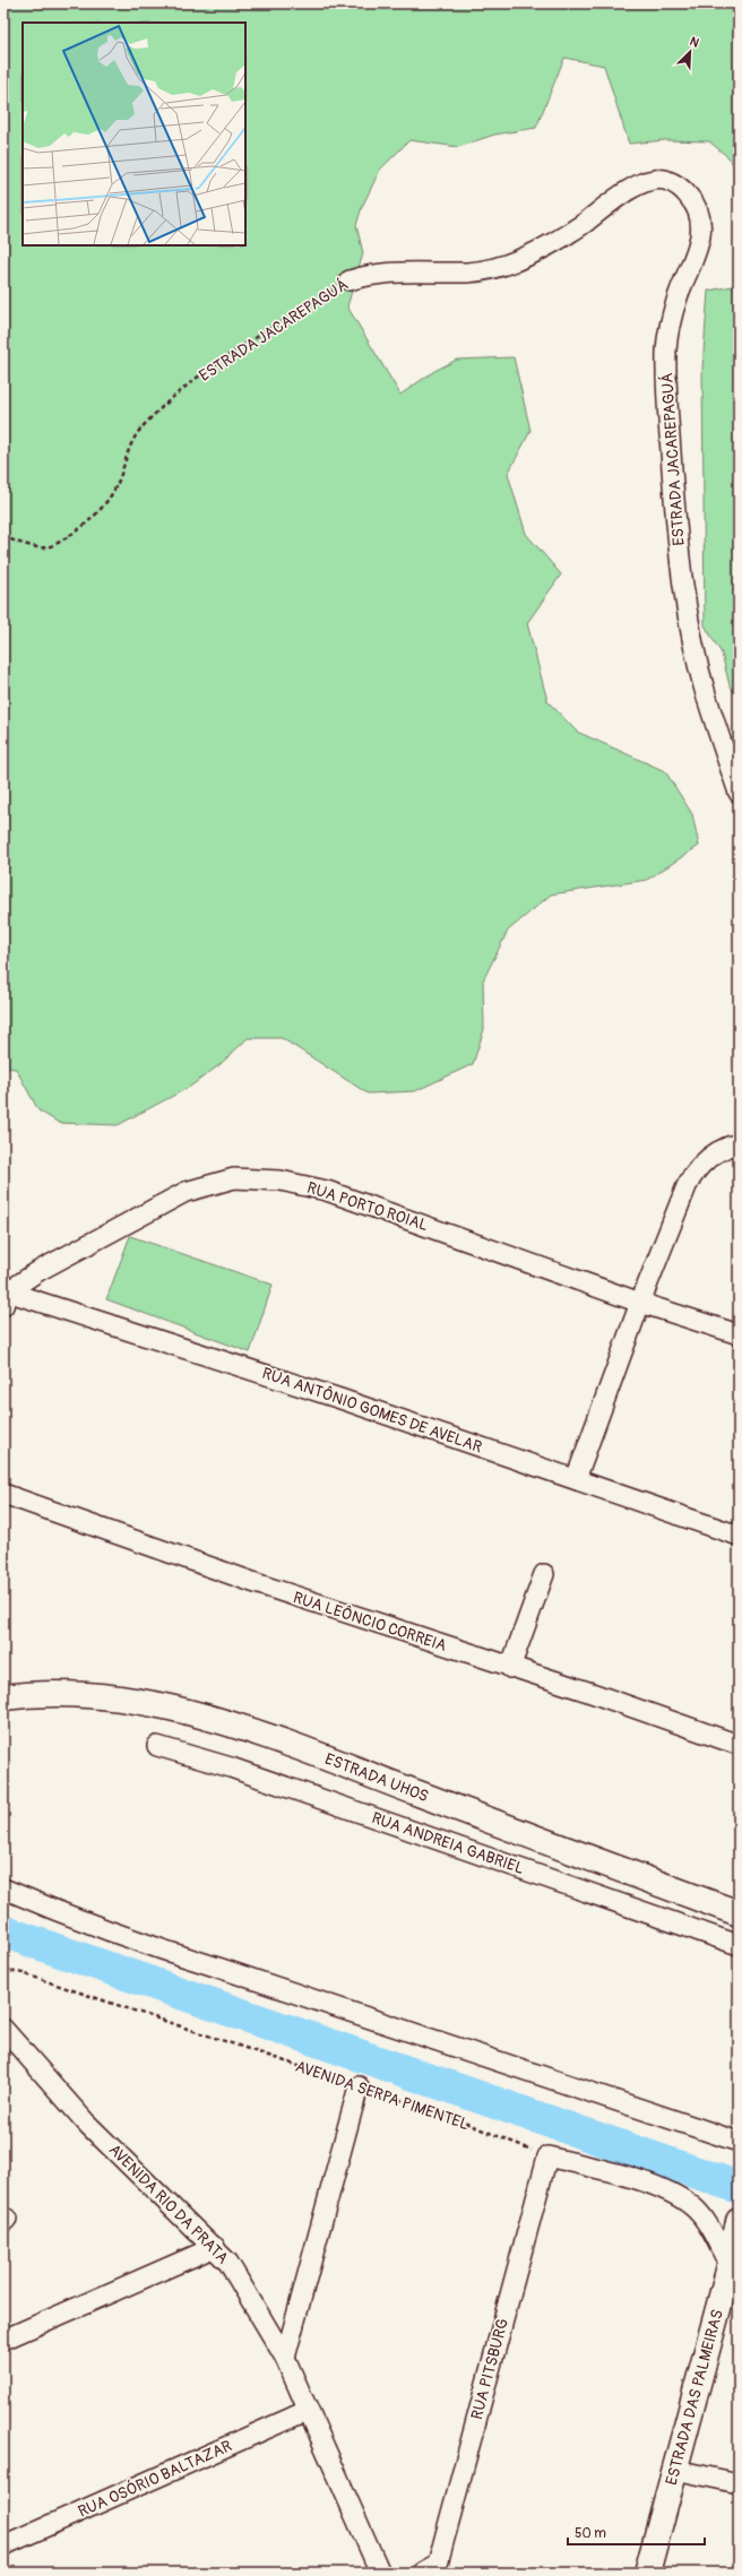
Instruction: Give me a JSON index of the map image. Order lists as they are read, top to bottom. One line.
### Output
{"streets":{"street":["ESTRADA JACAREPAGUÁ","RUA PORTO ROIAL","RUA ANTÔNIO GOMES DE AVELAR","RUA LEÔNCIO CORREIA","ESTRADA UHOS","RUA ANDREIA GABRIEL","AVENIDA RIO DA PRATA","RUA PITSBURG","ESTRADA DAS PALMEIRAS","RUA OSÓRIO BALTAZAR"],"path":["AVENIDA SERPA PIMENTEL"]},"crossings":[["RUA PORTO ROIAL","RUA ANTÔNIO GOMES DE AVELAR"],["AVENIDA SERPA PIMENTEL","RUA PITSBURG"],["AVENIDA RIO DA PRATA","RUA OSÓRIO BALTAZAR"]],"scale_bar":"50 m","north":"top right"}
